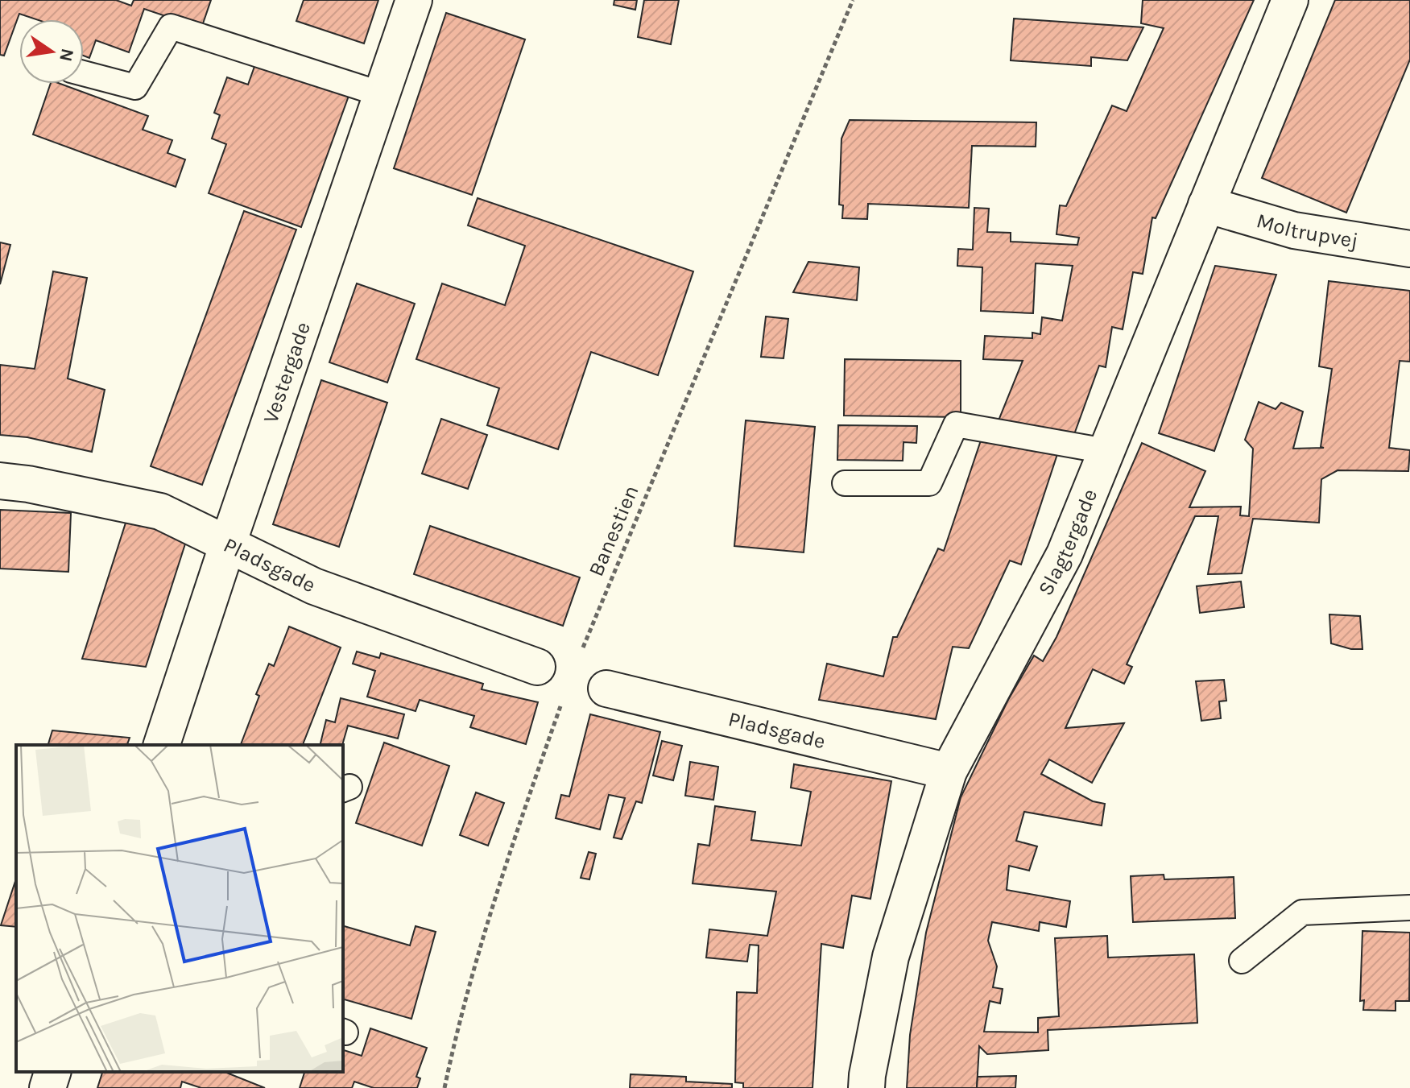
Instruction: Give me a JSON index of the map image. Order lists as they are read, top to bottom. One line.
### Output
{"streets":{"street":["Moltrupvej","Vestergade","Slagtergade","Pladsgade"],"path":["Banestien"]},"crossings":[["Moltrupvej","Slagtergade"],["Vestergade","Pladsgade"],["Slagtergade","Pladsgade"]],"north":"right"}
